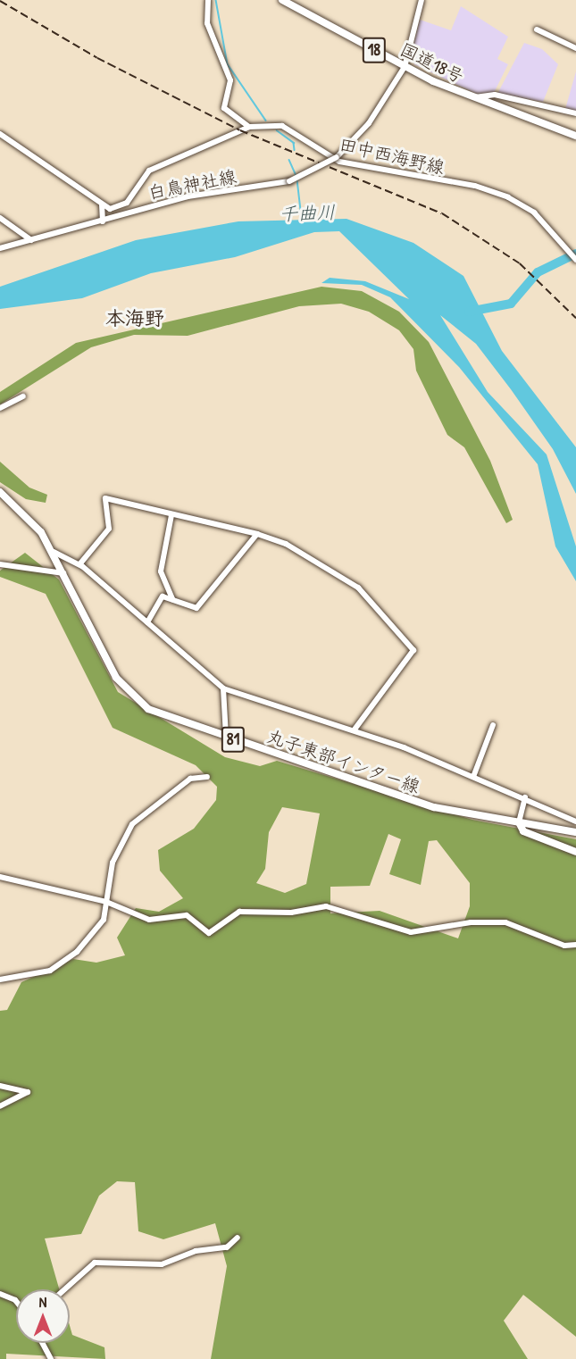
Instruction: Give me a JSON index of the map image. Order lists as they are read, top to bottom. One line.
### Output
{"streets":{"highway":["18","国道18号"],"main road":["81","丸子東部インター線"],"street":["田中西海野線","白鳥神社線"]},"crossings":[["国道18号","白鳥神社線"]],"districts":["本海野"],"water":["千曲川"],"north":"top"}
